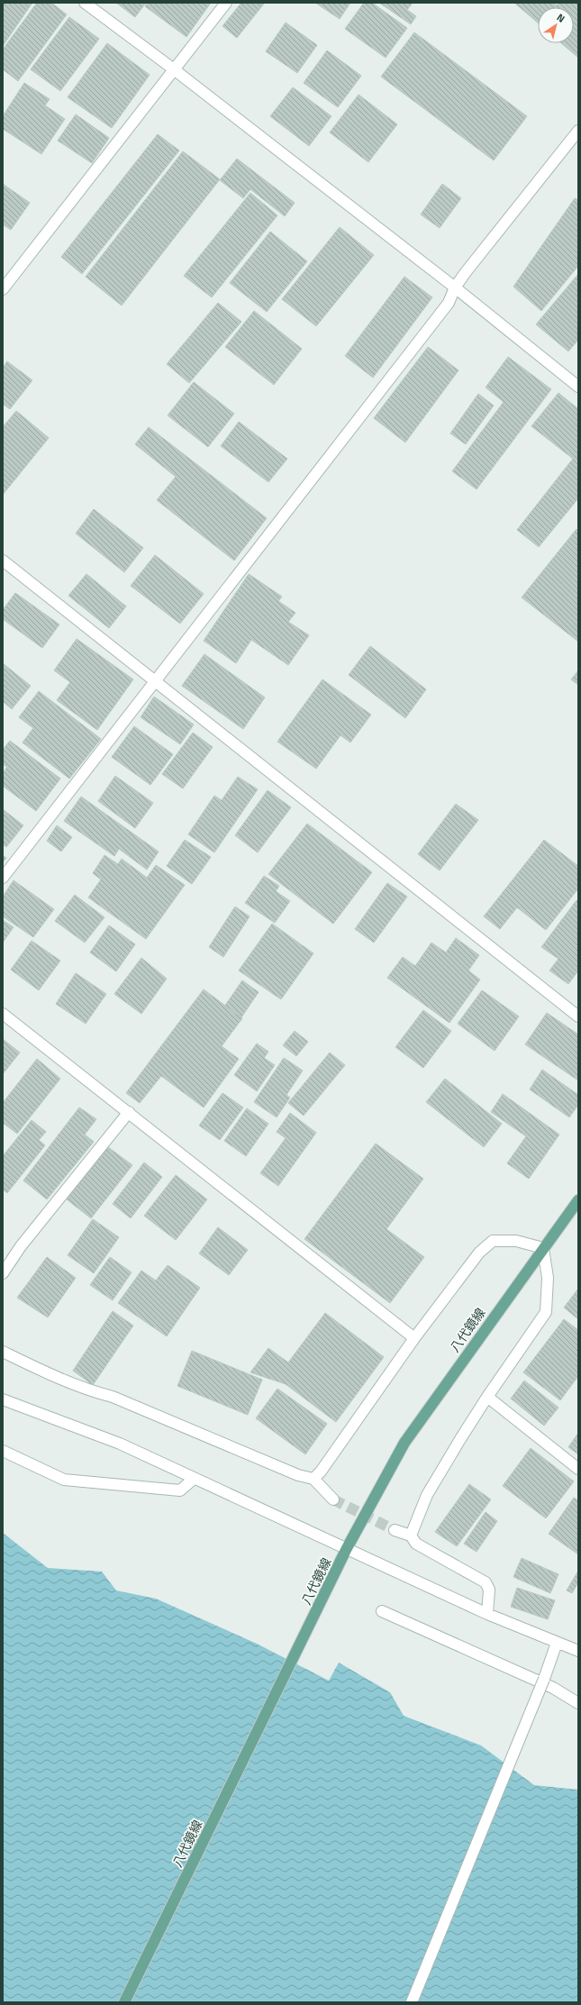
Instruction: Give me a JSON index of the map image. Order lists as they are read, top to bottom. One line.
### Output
{"streets":{"main road":["八代鏡線"]},"north":"top right"}
